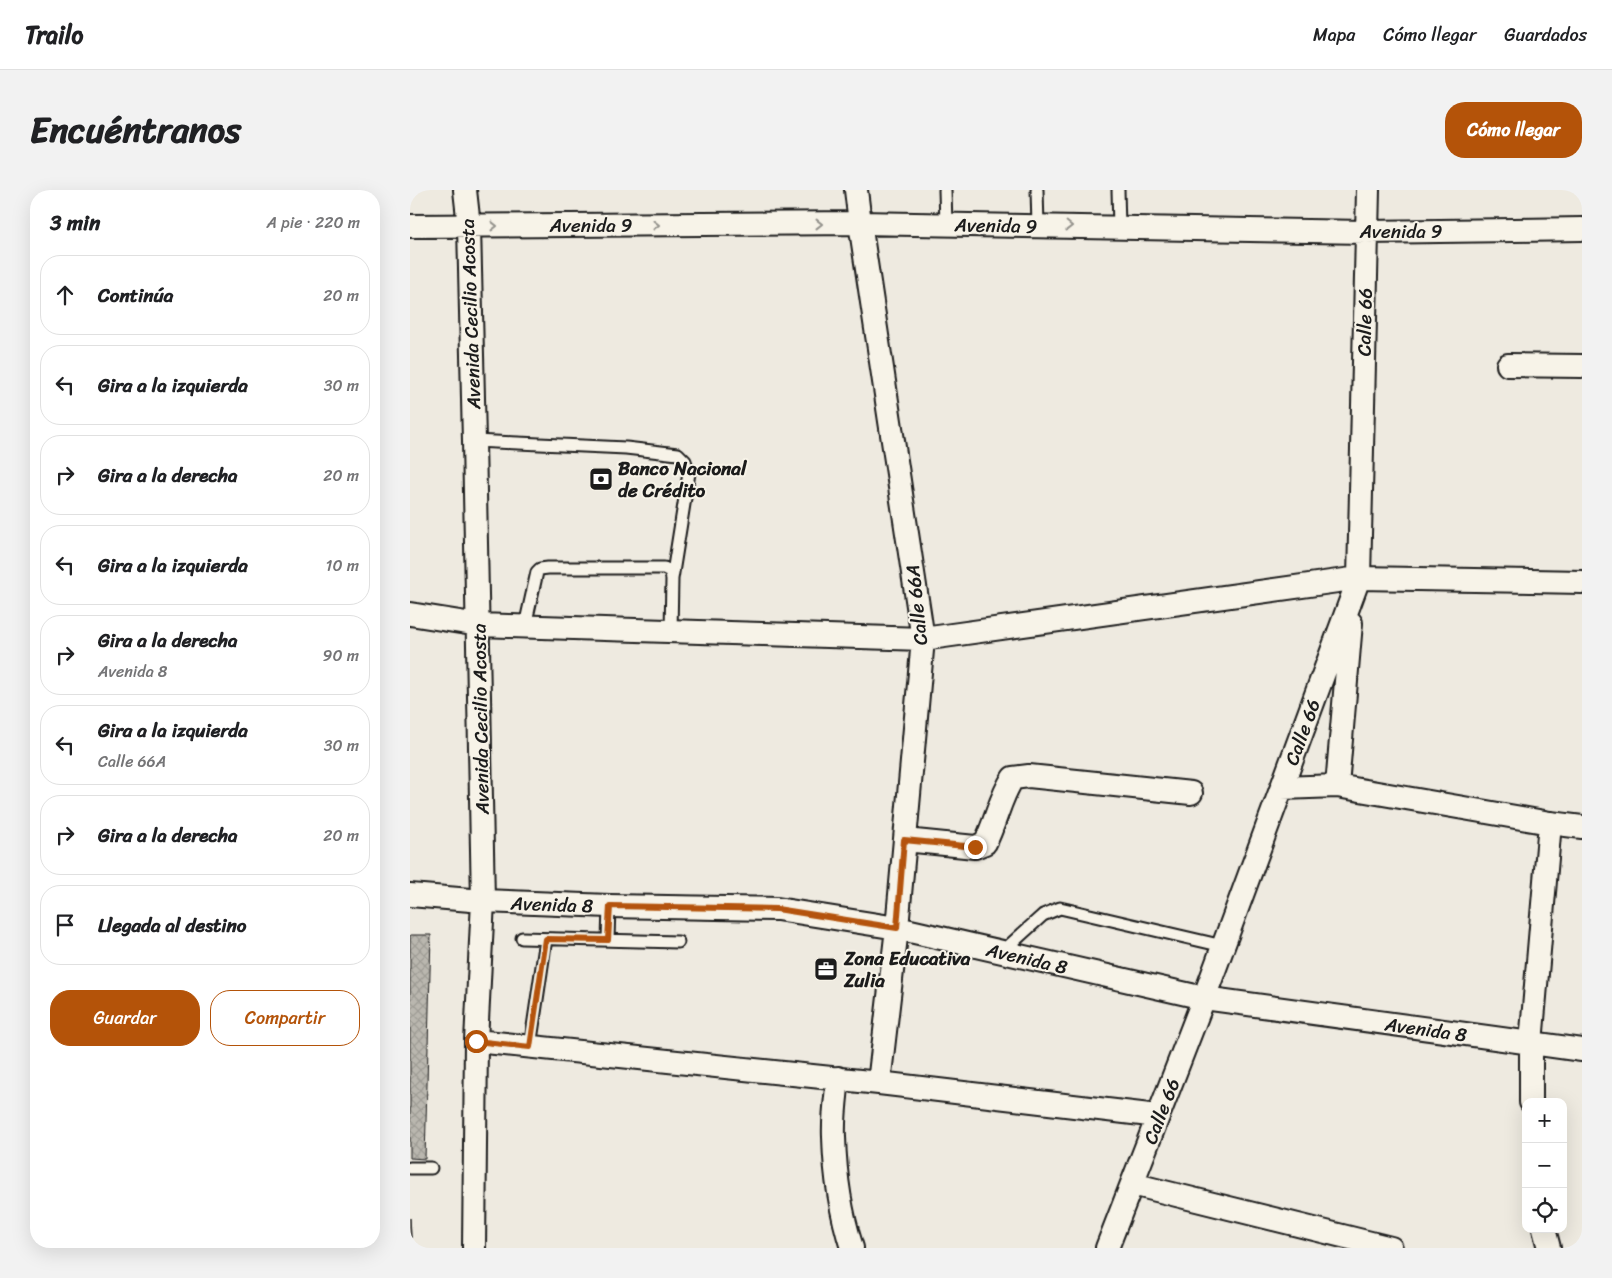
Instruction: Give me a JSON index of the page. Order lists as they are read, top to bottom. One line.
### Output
{"streets":{"street":["Avenida 9","Avenida Cecilio Acosta","Calle 66","Calle 66A","Avenida 8"]},"crossings":[["Avenida 9","Avenida Cecilio Acosta"],["Avenida 9","Calle 66"],["Avenida 9","Calle 66A"],["Avenida Cecilio Acosta","Avenida 8"],["Calle 66","Avenida 8"],["Calle 66A","Avenida 8"]],"one_way":["Avenida 9"],"places":{"bank":["Banco Nacional de Crédito"],"office":["Zona Educativa Zulia"]},"page":{"header":"Trailo","nav":["Mapa","Cómo llegar","Guardados"],"title":"Encuéntranos","buttons":["Cómo llegar",["Guardar","Compartir"]],"heading":["3 min","A pie · 220 m"],"list":[["Continúa","20 m"],["Gira a la izquierda","30 m"],["Gira a la derecha","20 m"],["Gira a la izquierda","10 m"],["Gira a la derecha","Avenida 8","90 m"],["Gira a la izquierda","Calle 66A","30 m"],["Gira a la derecha","20 m"],"Llegada al destino"],"map_buttons":["+","−"]}}
